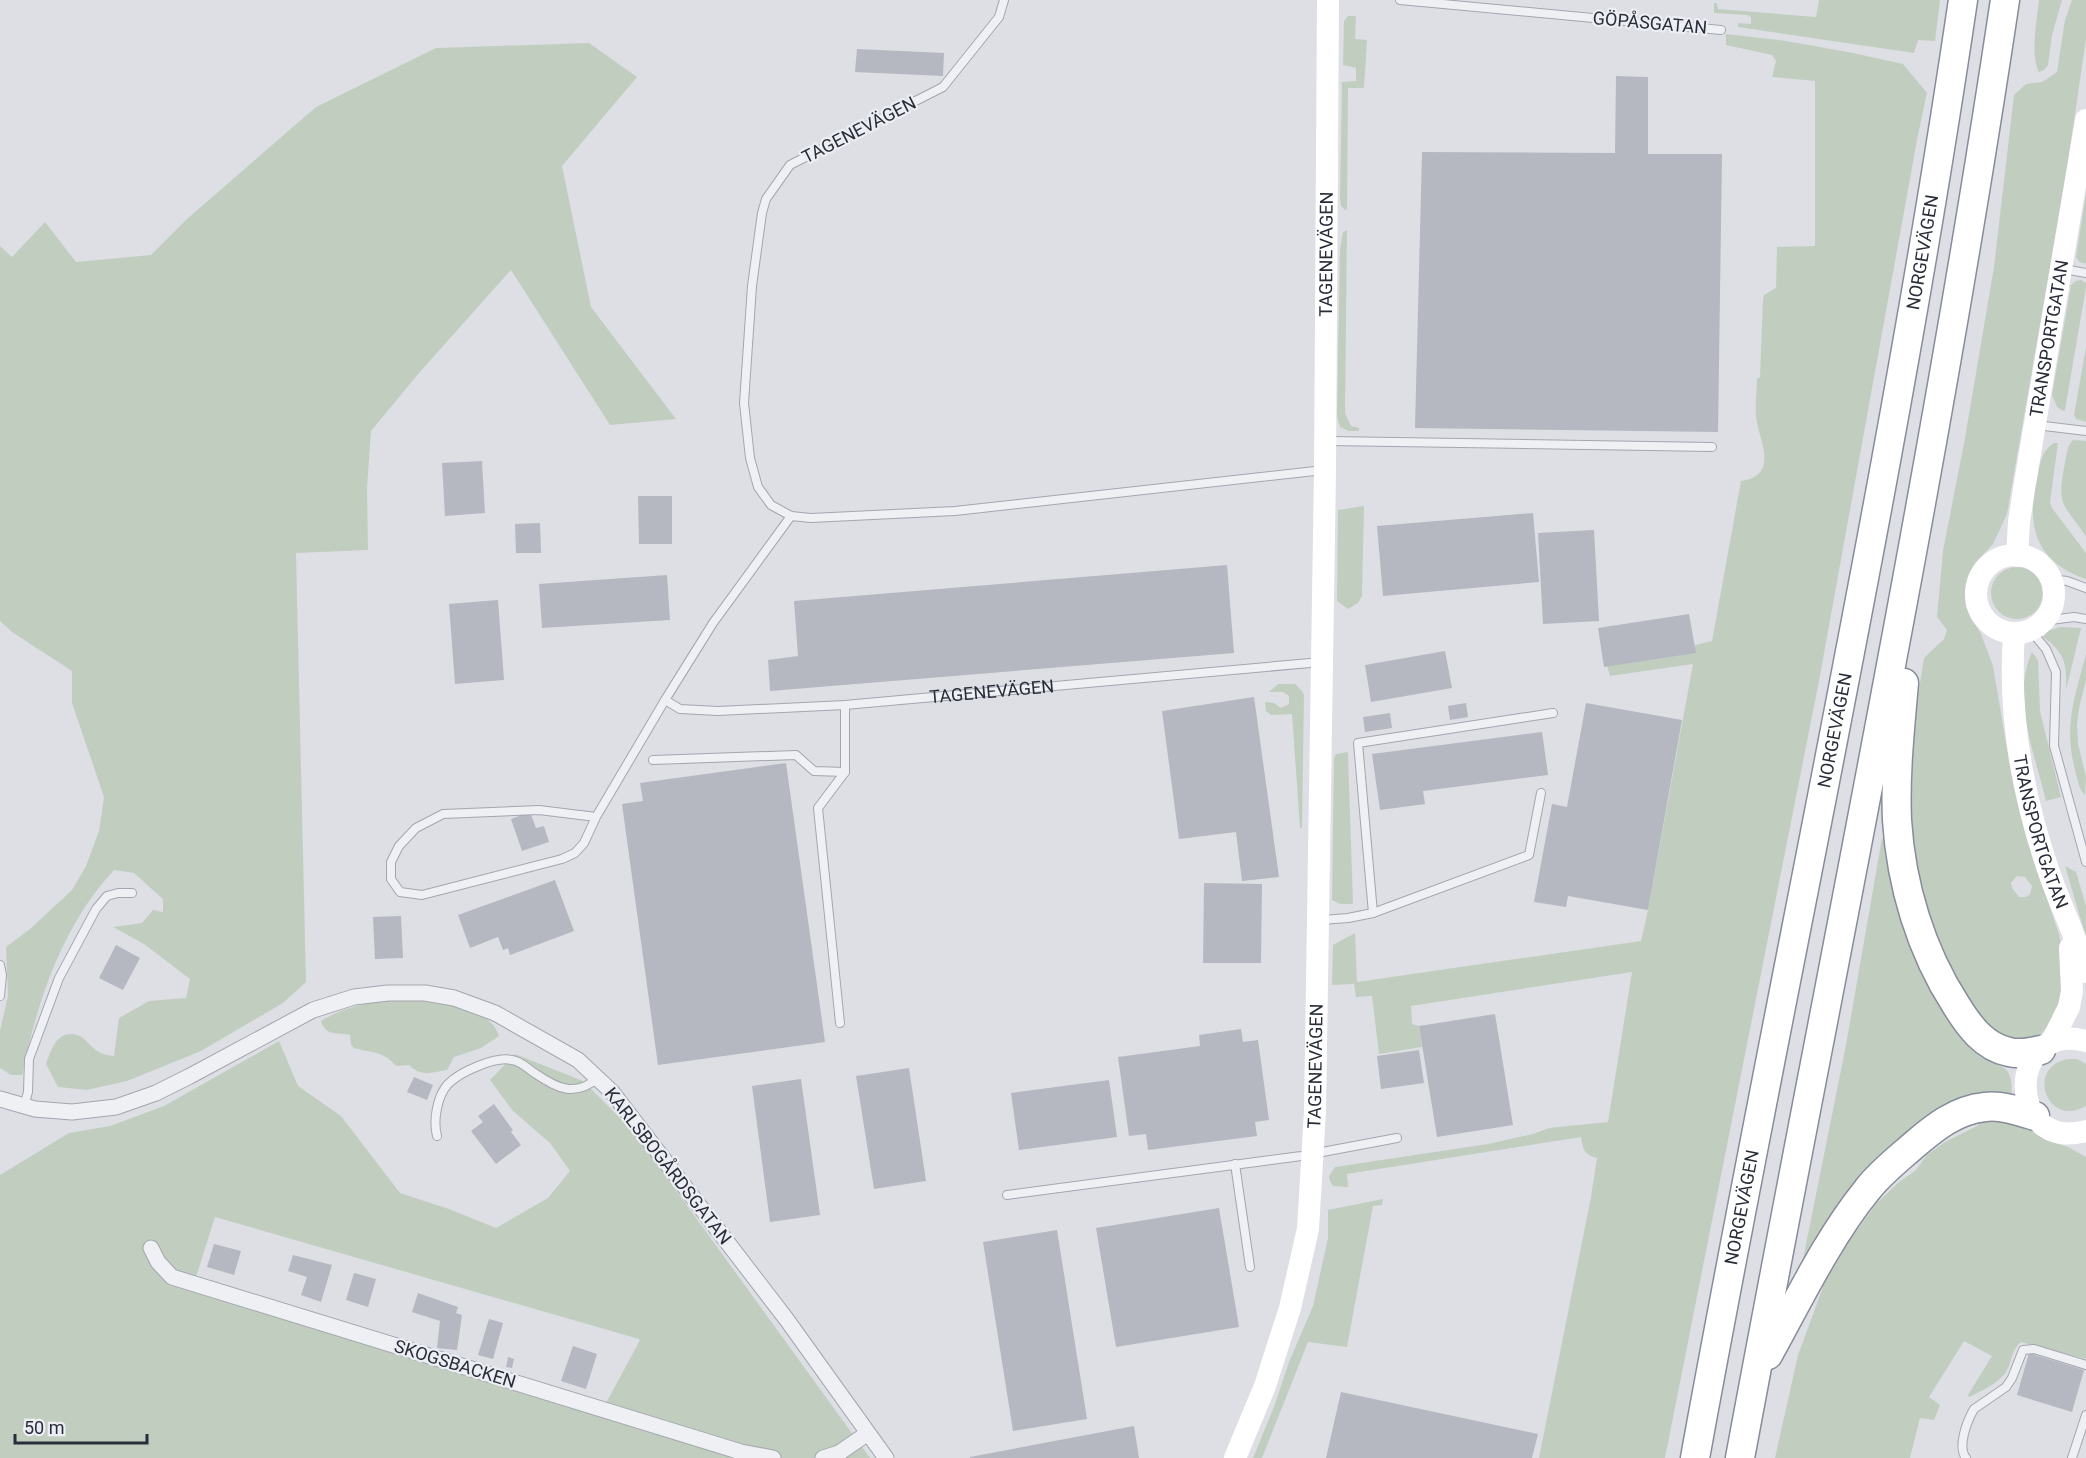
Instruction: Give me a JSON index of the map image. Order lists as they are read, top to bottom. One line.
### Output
{"streets":{"highway":["NORGEVÄGEN"],"street":["TAGENEVÄGEN","TRANSPORTGATAN","KARLSBOGÅRDSGATAN","SKOGSBACKEN"],"lane":["GÖPÅSGATAN"]},"scale_bar":"50 m"}
